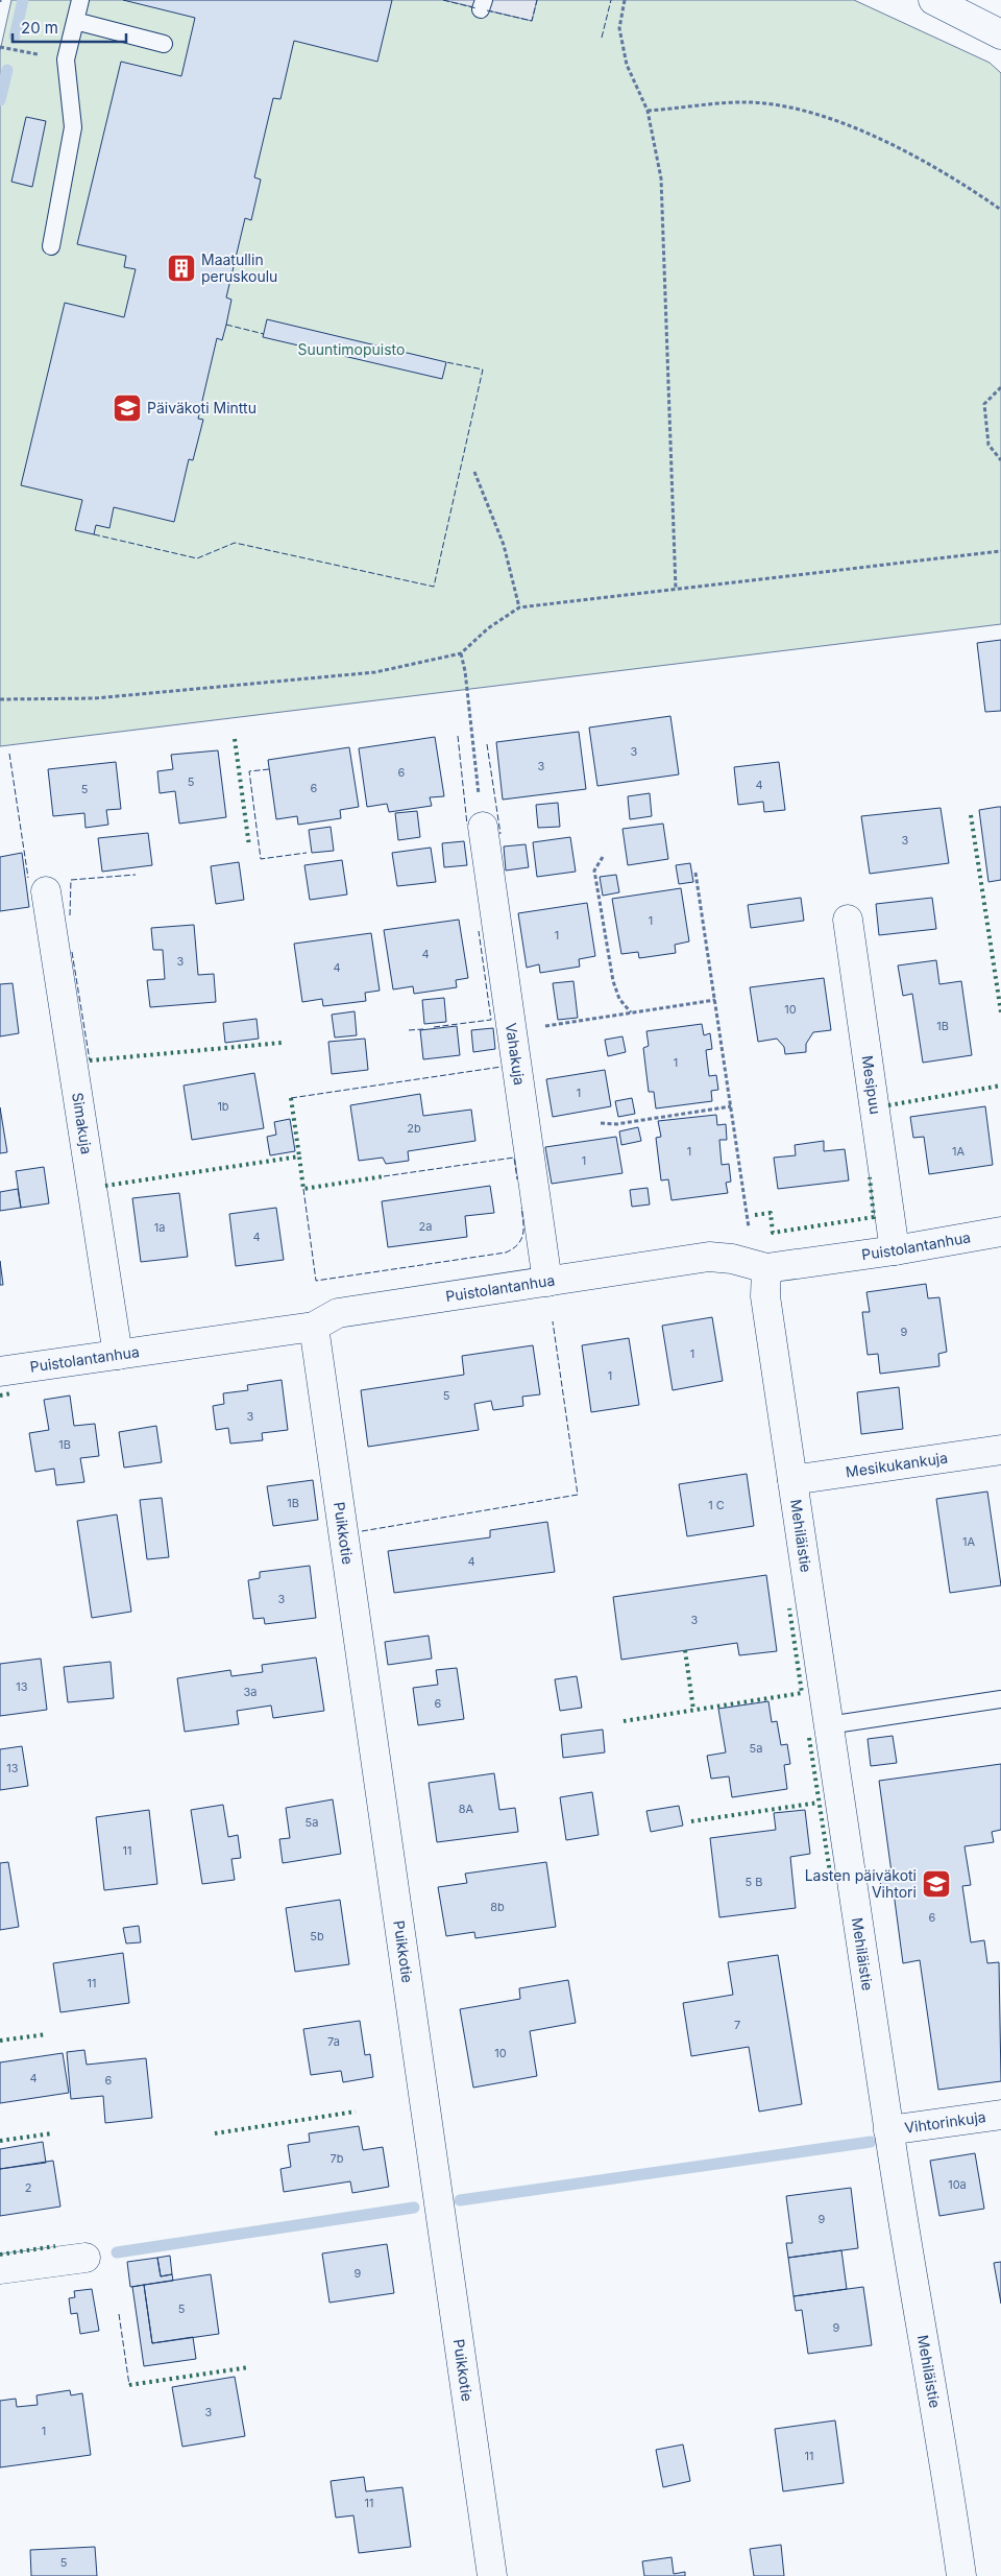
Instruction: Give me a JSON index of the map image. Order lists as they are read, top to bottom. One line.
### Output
{"streets":{"street":["Vahakuja","Mesipuu","Simakuja","Puistolantanhua","Mesikukankuja","Puikkotie","Mehiläistie","Vihtorinkuja"]},"crossings":[["Vahakuja","Puistolantanhua"],["Mesipuu","Puistolantanhua"],["Simakuja","Puistolantanhua"],["Puistolantanhua","Puikkotie"],["Puistolantanhua","Mehiläistie"],["Mesikukankuja","Mehiläistie"],["Mehiläistie","Vihtorinkuja"]],"parks":["Suuntimopuisto"],"places":{"building":["Maatullin peruskoulu"],"school or university":["Päiväkoti Minttu","Lasten päiväkoti Vihtori"]},"house_numbers":["3","3","6","5","4","6","5","3","1","1","4","3","4","10","1B","1","1","1b","2b","1","1A","1","2a","1a","4","9","1","1","5","3","1B","1B","1 C","1A","4","3","3","13","3a","6","5a","13","8A","5a","11","5 B","8b","6","5b","11","7","7a","10","4","6","7b","10a","2","9","9","5","9","3","1","11","11","5"],"scale_bar":"20 m"}
